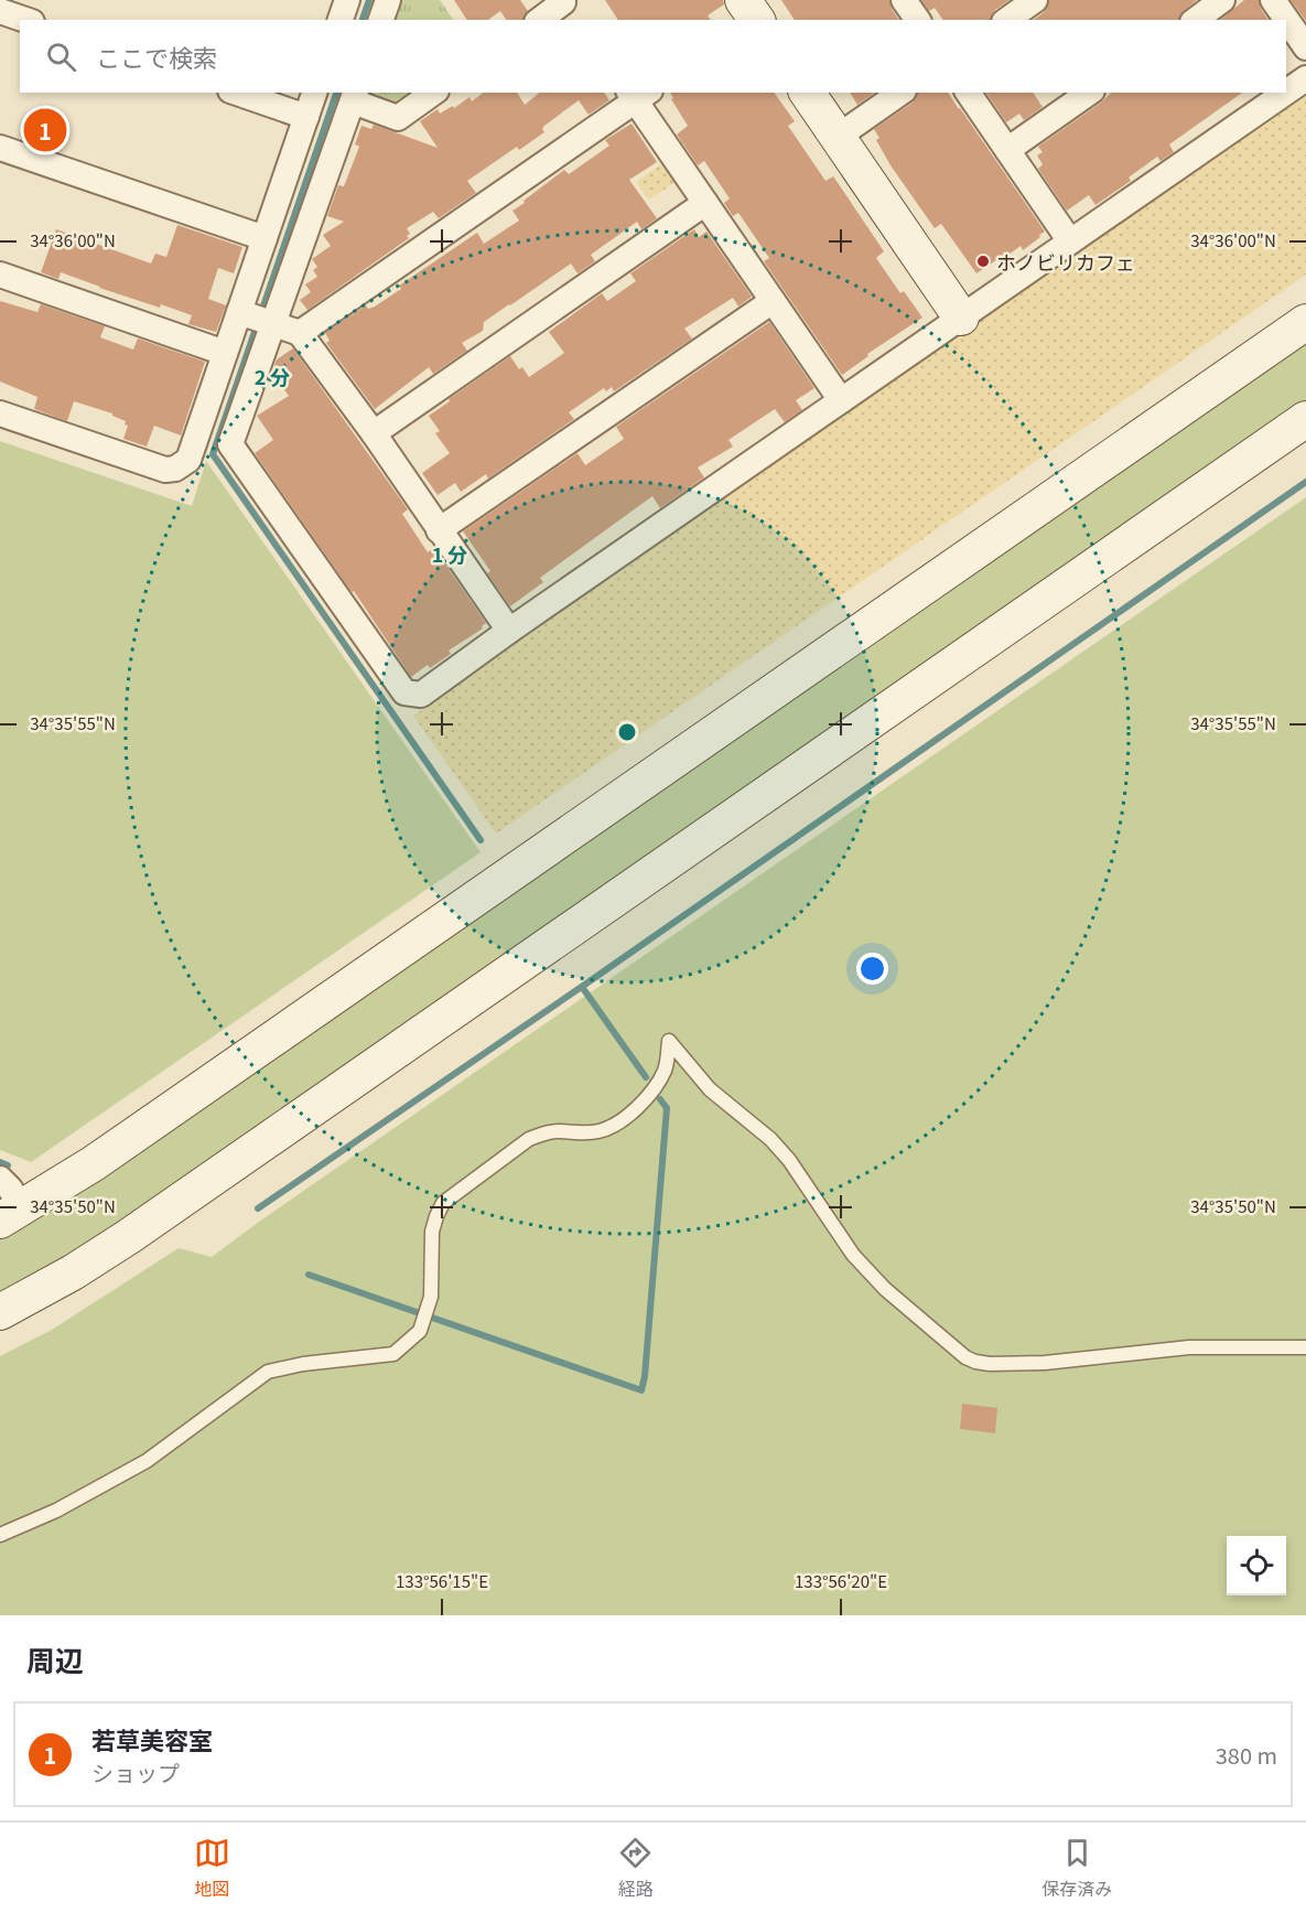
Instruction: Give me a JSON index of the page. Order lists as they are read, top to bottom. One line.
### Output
{"places":["ホノビリカフェ"],"page":{"search":"ここで検索","pins":"1","heading":"周辺","list":[{"mark":"1","name":"若草美容室","note":"ショップ","value":"380 m"}],"nav":["地図","経路","保存済み"]},"coordinates":["34°36'00\"N","34°35'55\"N","34°35'50\"N","133°56'15\"E","133°56'20\"E"],"rings":["2 分","1 分"]}
